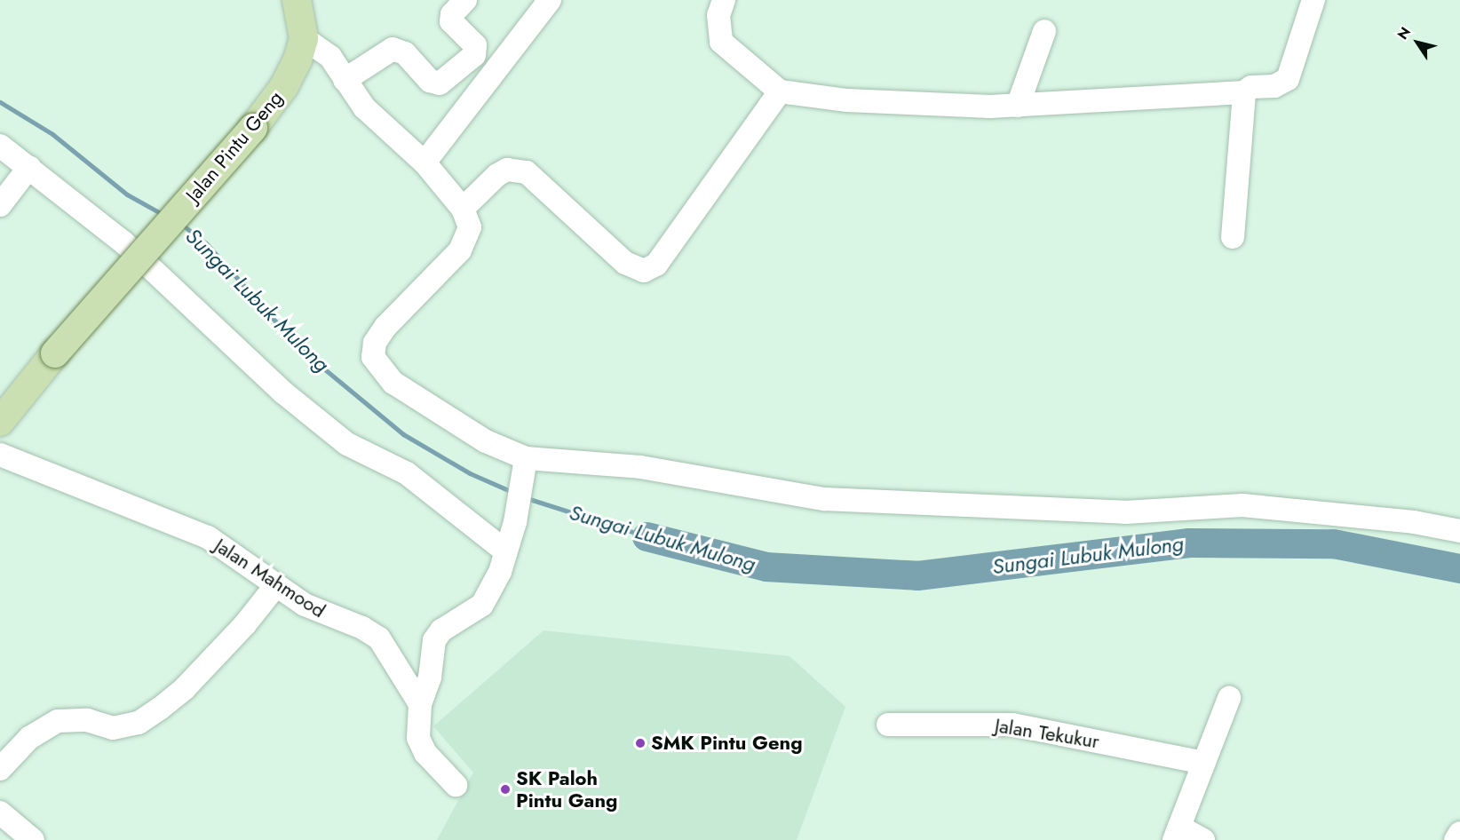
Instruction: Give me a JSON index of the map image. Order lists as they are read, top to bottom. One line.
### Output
{"streets":{"main road":["Jalan Pintu Geng"],"street":["Jalan Mahmood","Jalan Tekukur"]},"water":["Sungai Lubuk Mulong"],"places":["SMK Pintu Geng","SK Paloh Pintu Gang"],"north":"top left"}
